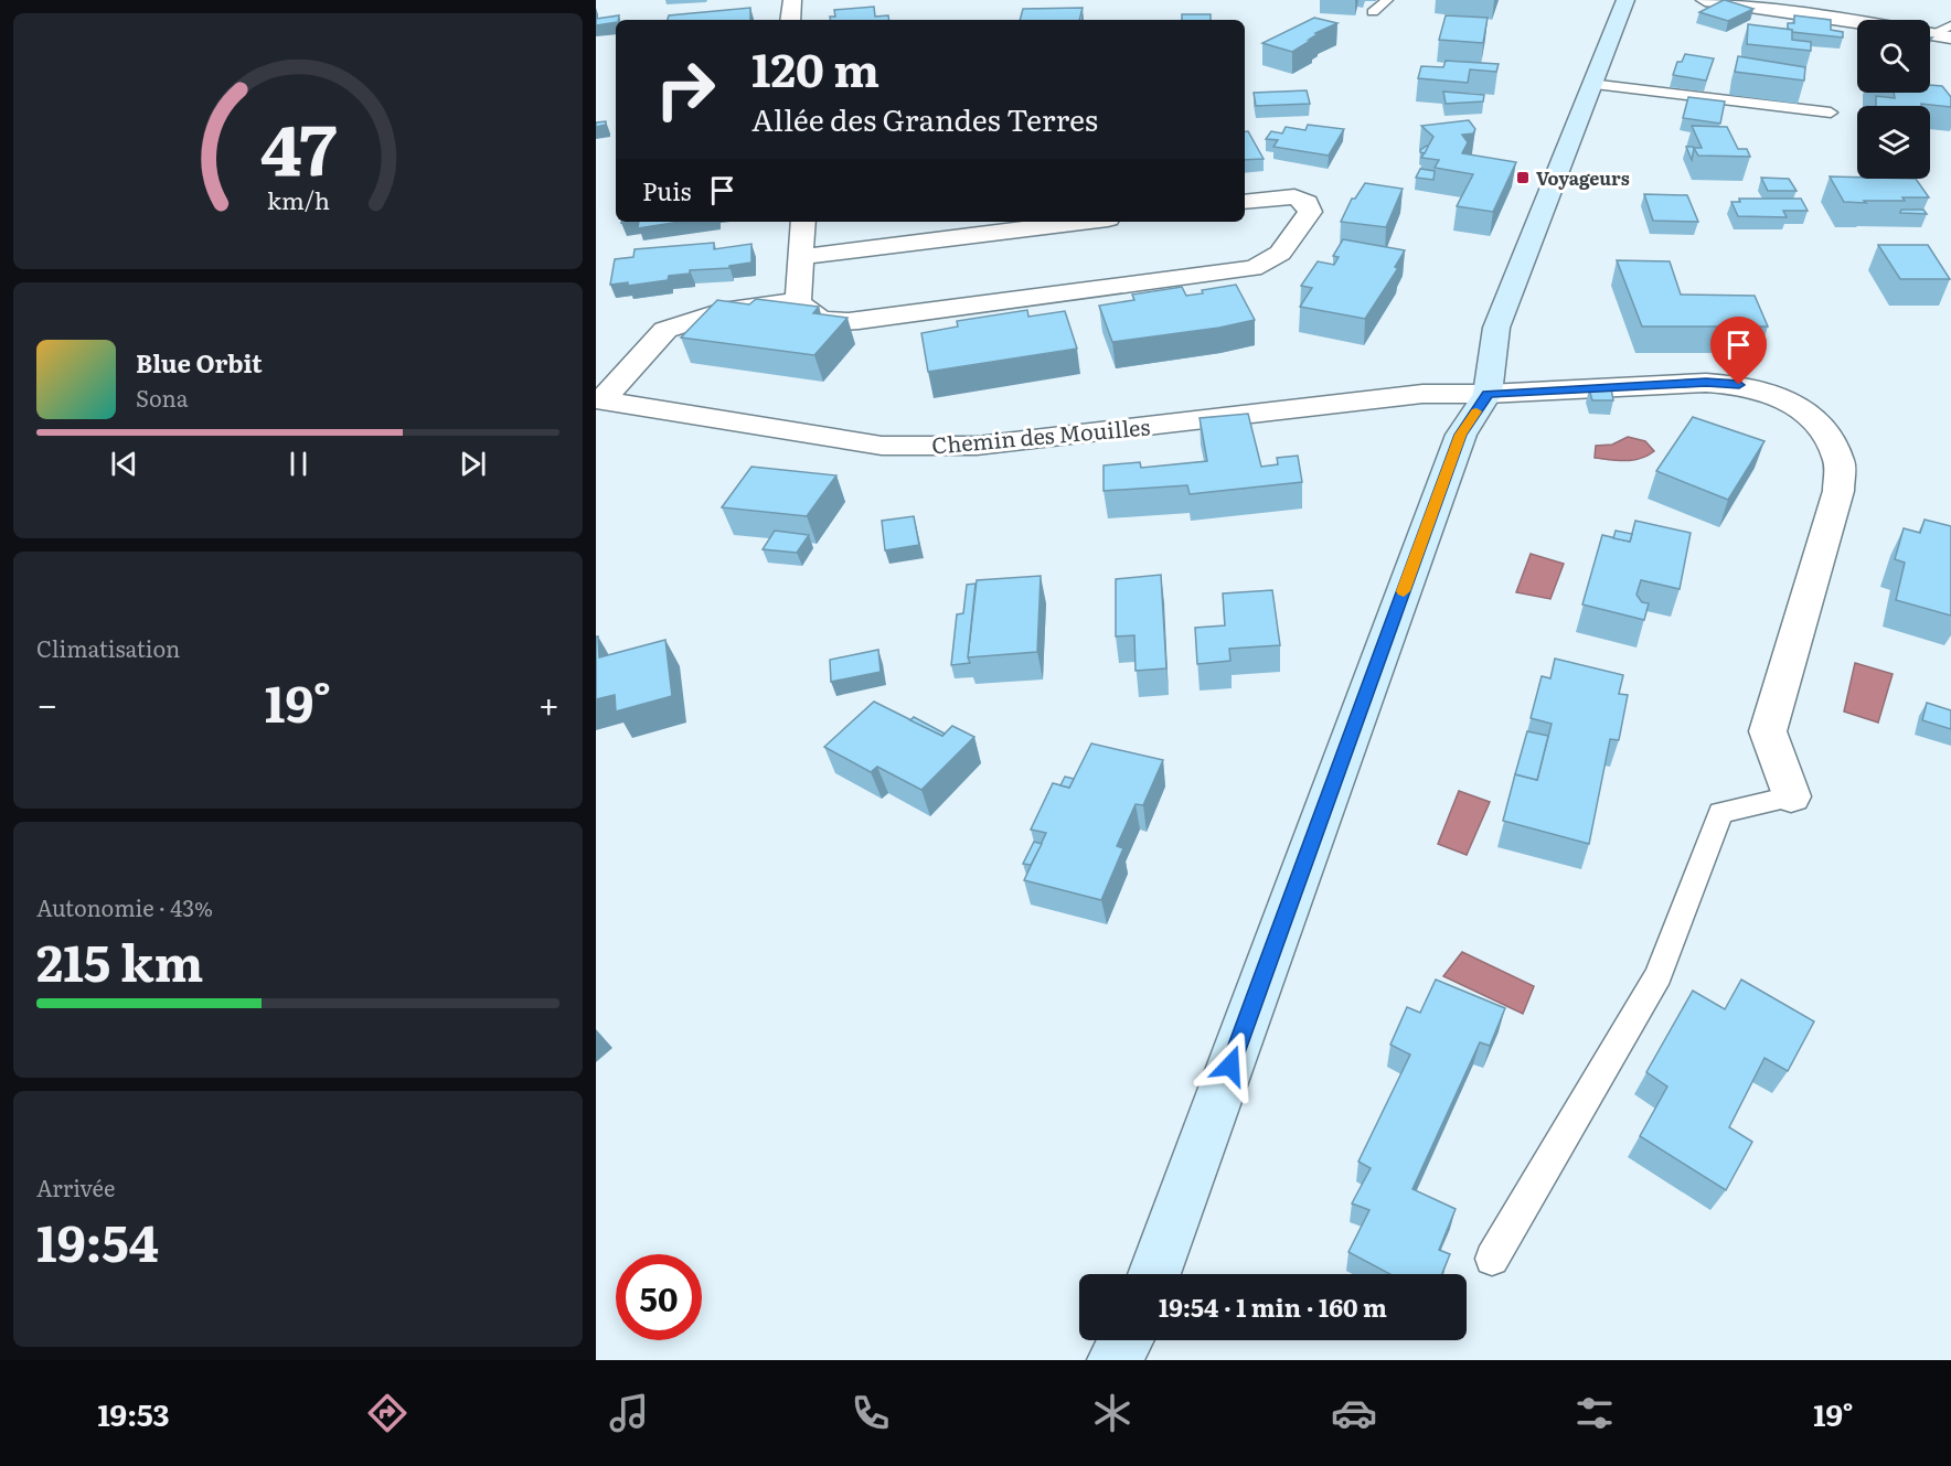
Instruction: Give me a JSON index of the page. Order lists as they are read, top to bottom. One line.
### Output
{"streets":{"street":["Chemin des Mouilles"]},"places":{"transit":["Voyageurs"]},"page":{"turn":["120 m","Allée des Grandes Terres"],"then":"Puis","song":["Blue Orbit","Sona"],"tile":["Climatisation",["Autonomie · 43%","215 km"],["Arrivée","19:54"]],"heat":["−","19°","+"],"limit":"50","trip":"19:54 · 1 min · 160 m","tabs":["19:53","19°"],"gauge":["47","km/h"]}}
